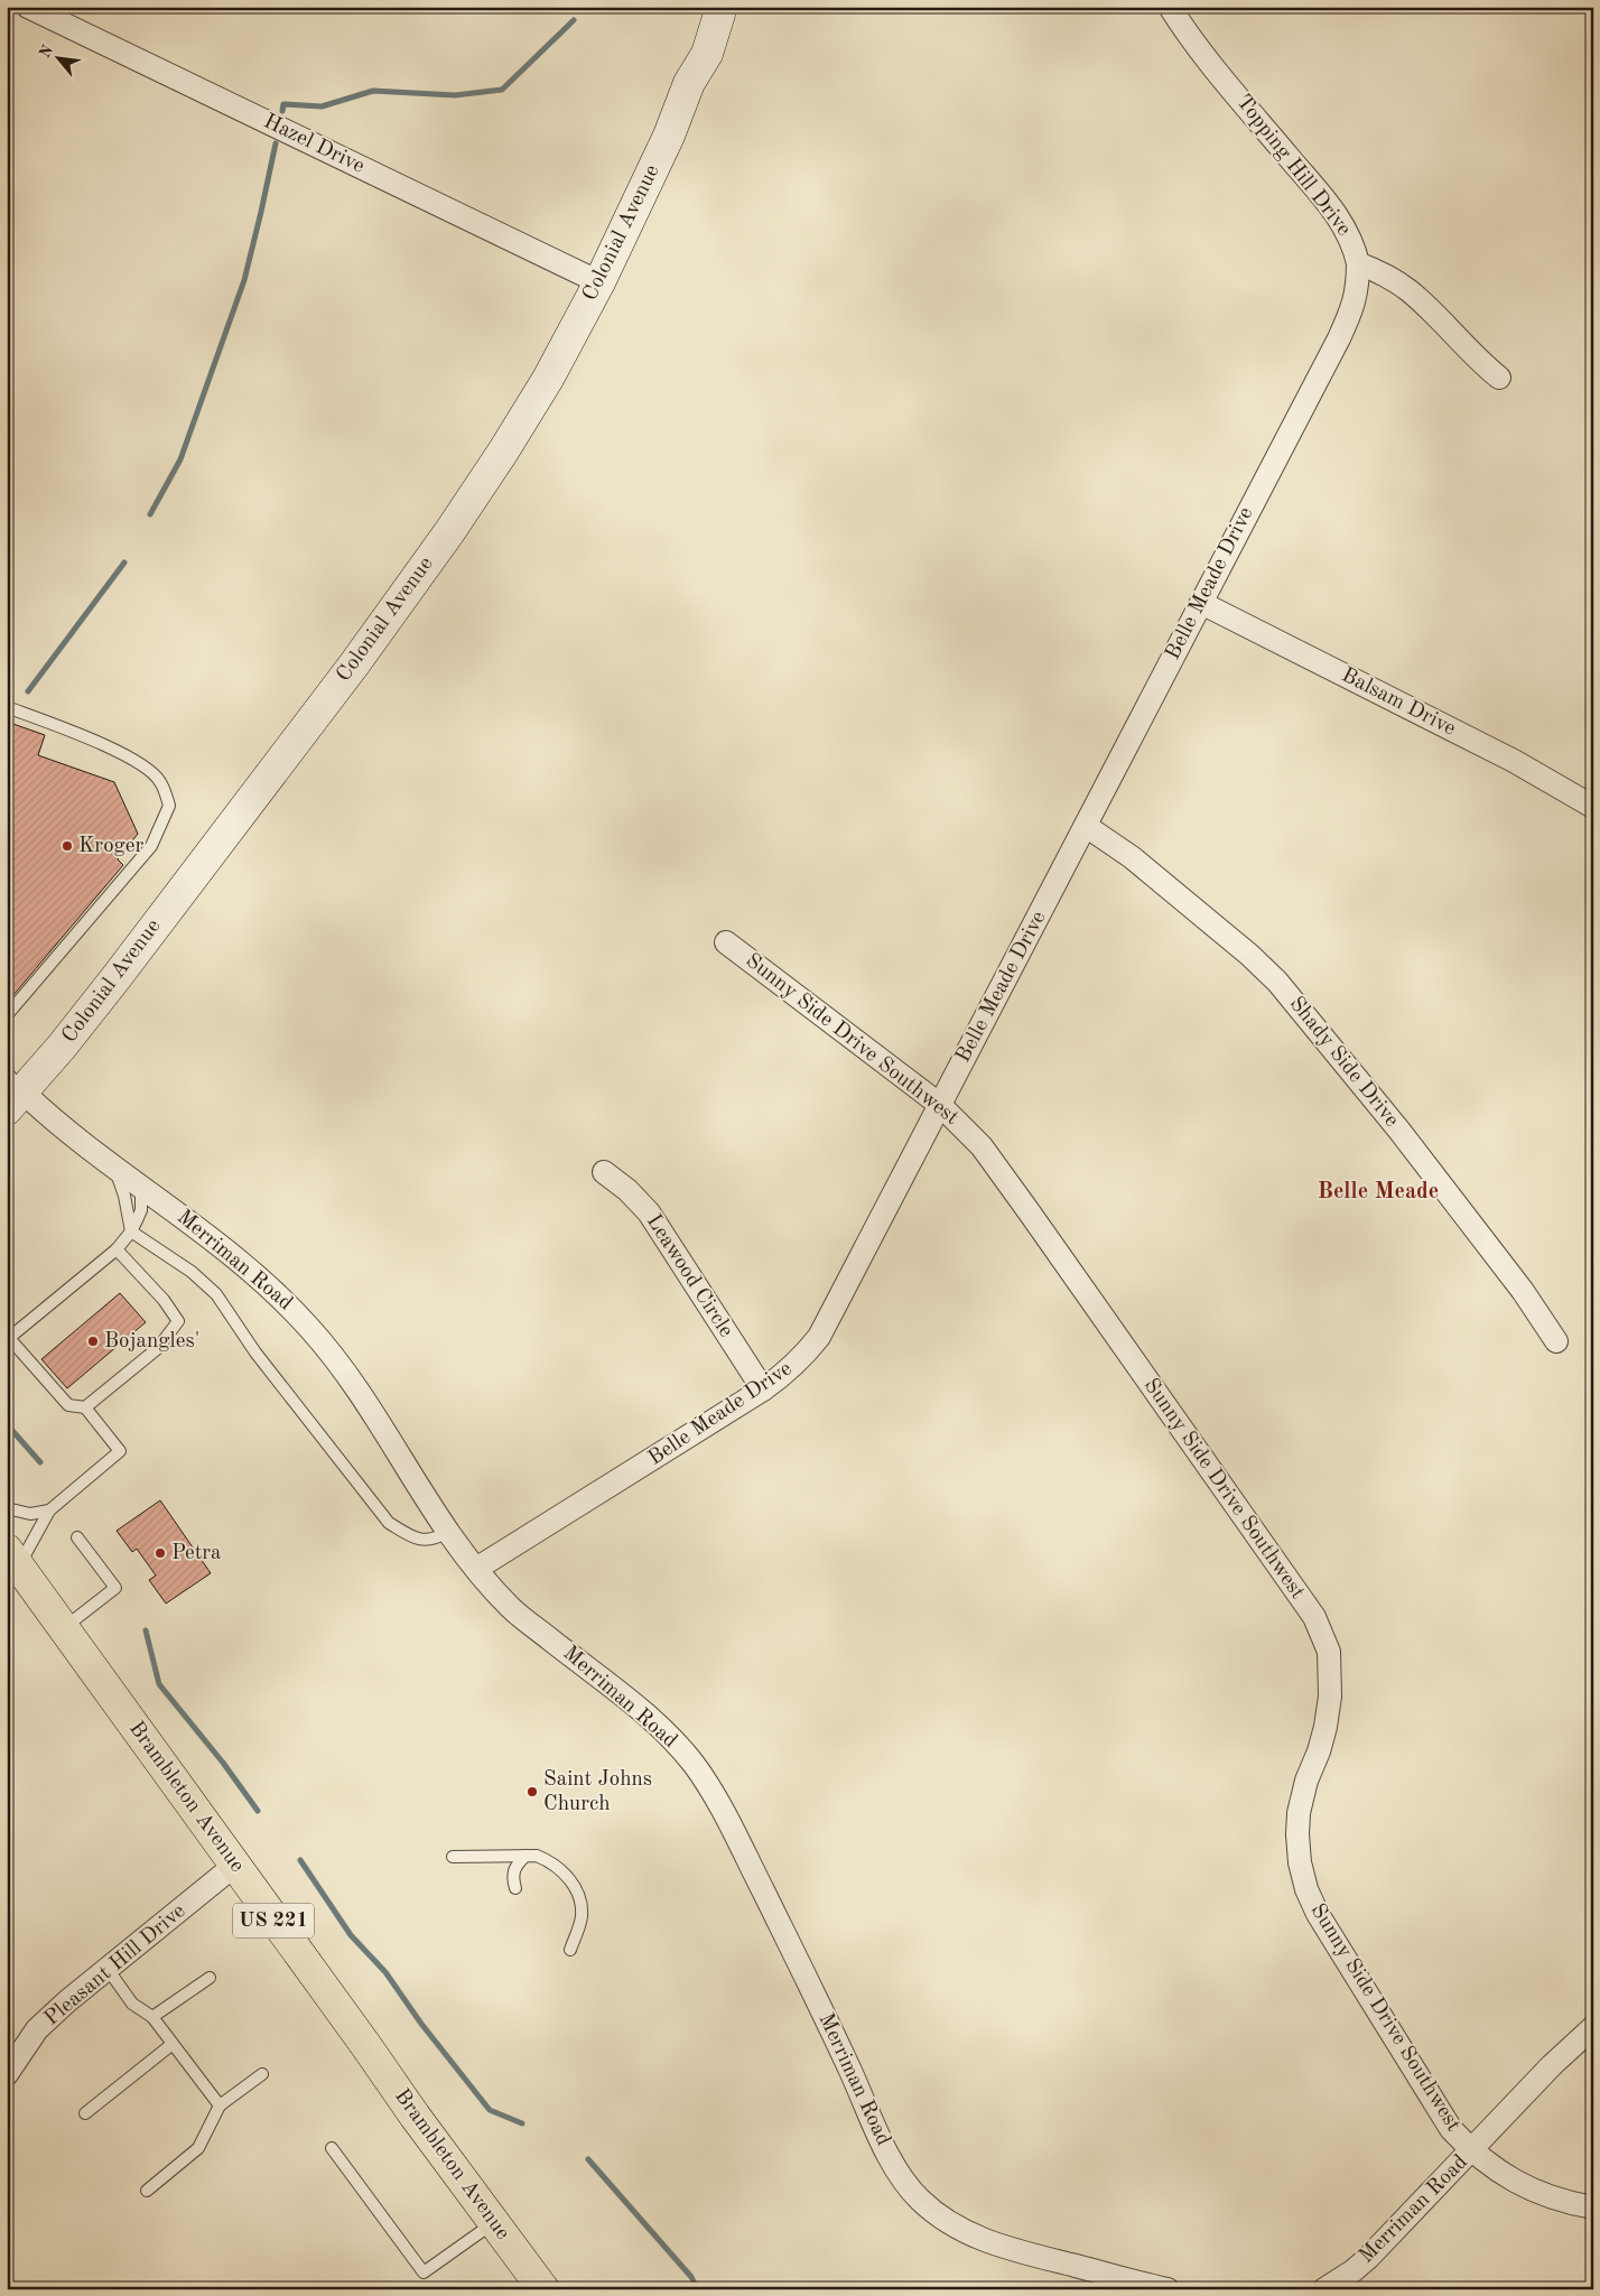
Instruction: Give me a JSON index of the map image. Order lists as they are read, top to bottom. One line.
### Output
{"streets":{"main road":["Colonial Avenue","Brambleton Avenue","US 221"],"street":["Hazel Drive","Topping Hill Drive","Belle Meade Drive","Balsam Drive","Sunny Side Drive Southwest","Shady Side Drive","Merriman Road","Leawood Circle","Pleasant Hill Drive"]},"crossings":[["Hazel Drive","Colonial Avenue"],["Topping Hill Drive","Belle Meade Drive"],["Colonial Avenue","Merriman Road"],["Belle Meade Drive","Balsam Drive"],["Belle Meade Drive","Sunny Side Drive Southwest"],["Belle Meade Drive","Shady Side Drive"],["Belle Meade Drive","Merriman Road"],["Belle Meade Drive","Leawood Circle"],["Sunny Side Drive Southwest","Merriman Road"],["Brambleton Avenue","Pleasant Hill Drive"]],"districts":["Belle Meade"],"places":["Kroger","Bojangles'","Petra","Saint Johns Church"],"north":"top left"}
